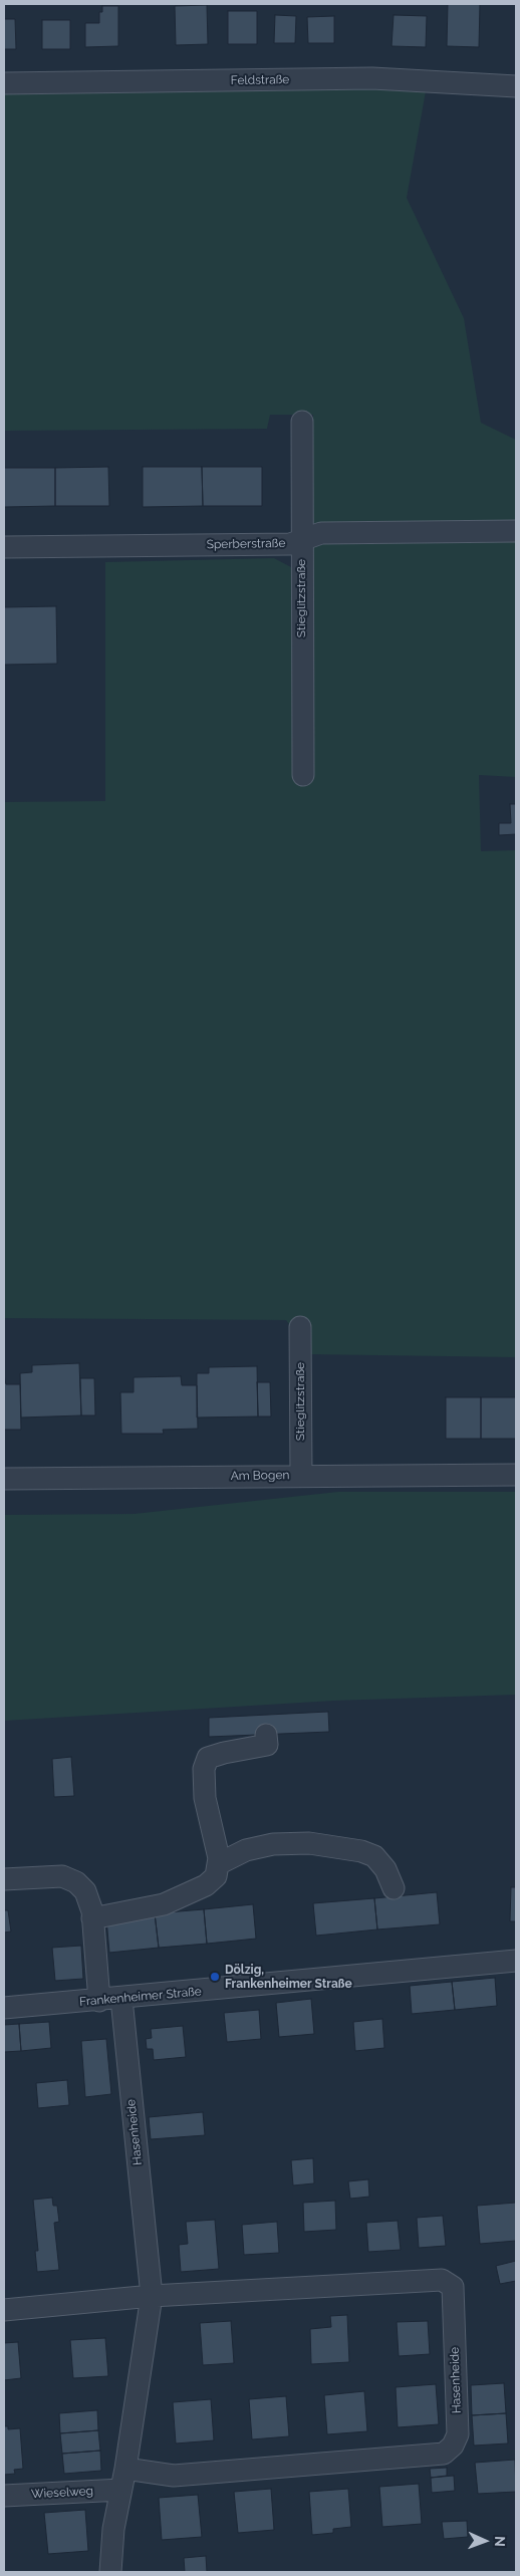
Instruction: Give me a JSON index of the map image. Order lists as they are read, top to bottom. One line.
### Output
{"streets":{"street":["Feldstraße","Sperberstraße","Stieglitzstraße","Am Bogen","Frankenheimer Straße","Hasenheide","Wieselweg"]},"crossings":[["Sperberstraße","Stieglitzstraße"],["Stieglitzstraße","Am Bogen"],["Frankenheimer Straße","Hasenheide"],["Hasenheide","Wieselweg"]],"places":["Dölzig, Frankenheimer Straße"],"north":"right"}
